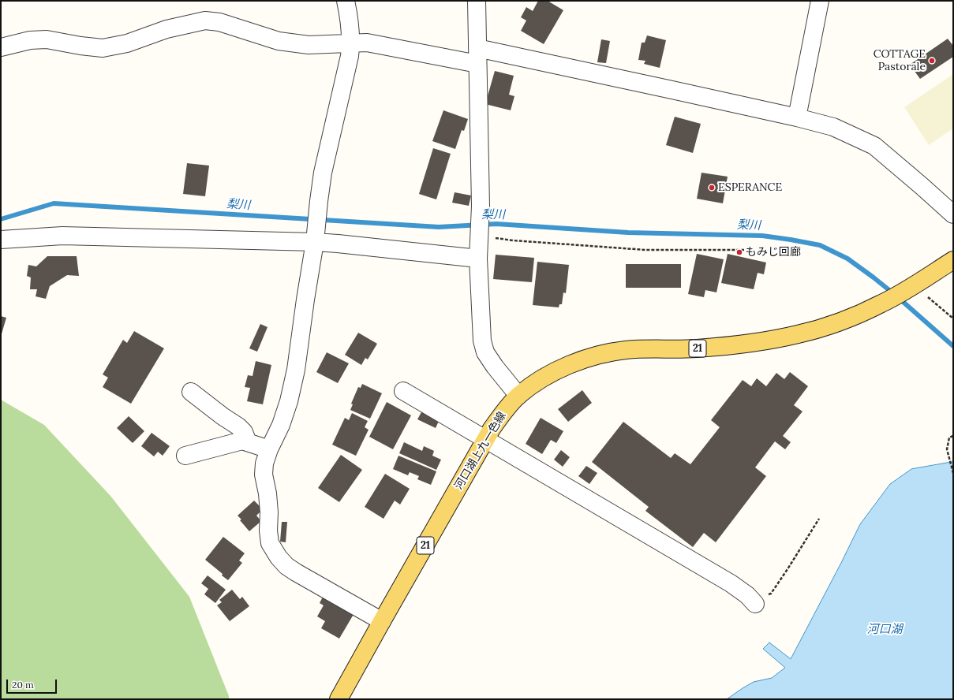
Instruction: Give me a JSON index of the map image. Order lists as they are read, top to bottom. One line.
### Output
{"streets":{"main road":["21","河口湖上九一色線"]},"water":["梨川","河口湖"],"places":["COTTAGE Pastorale","ESPERANCE","もみじ回廊"],"scale_bar":"20 m"}
